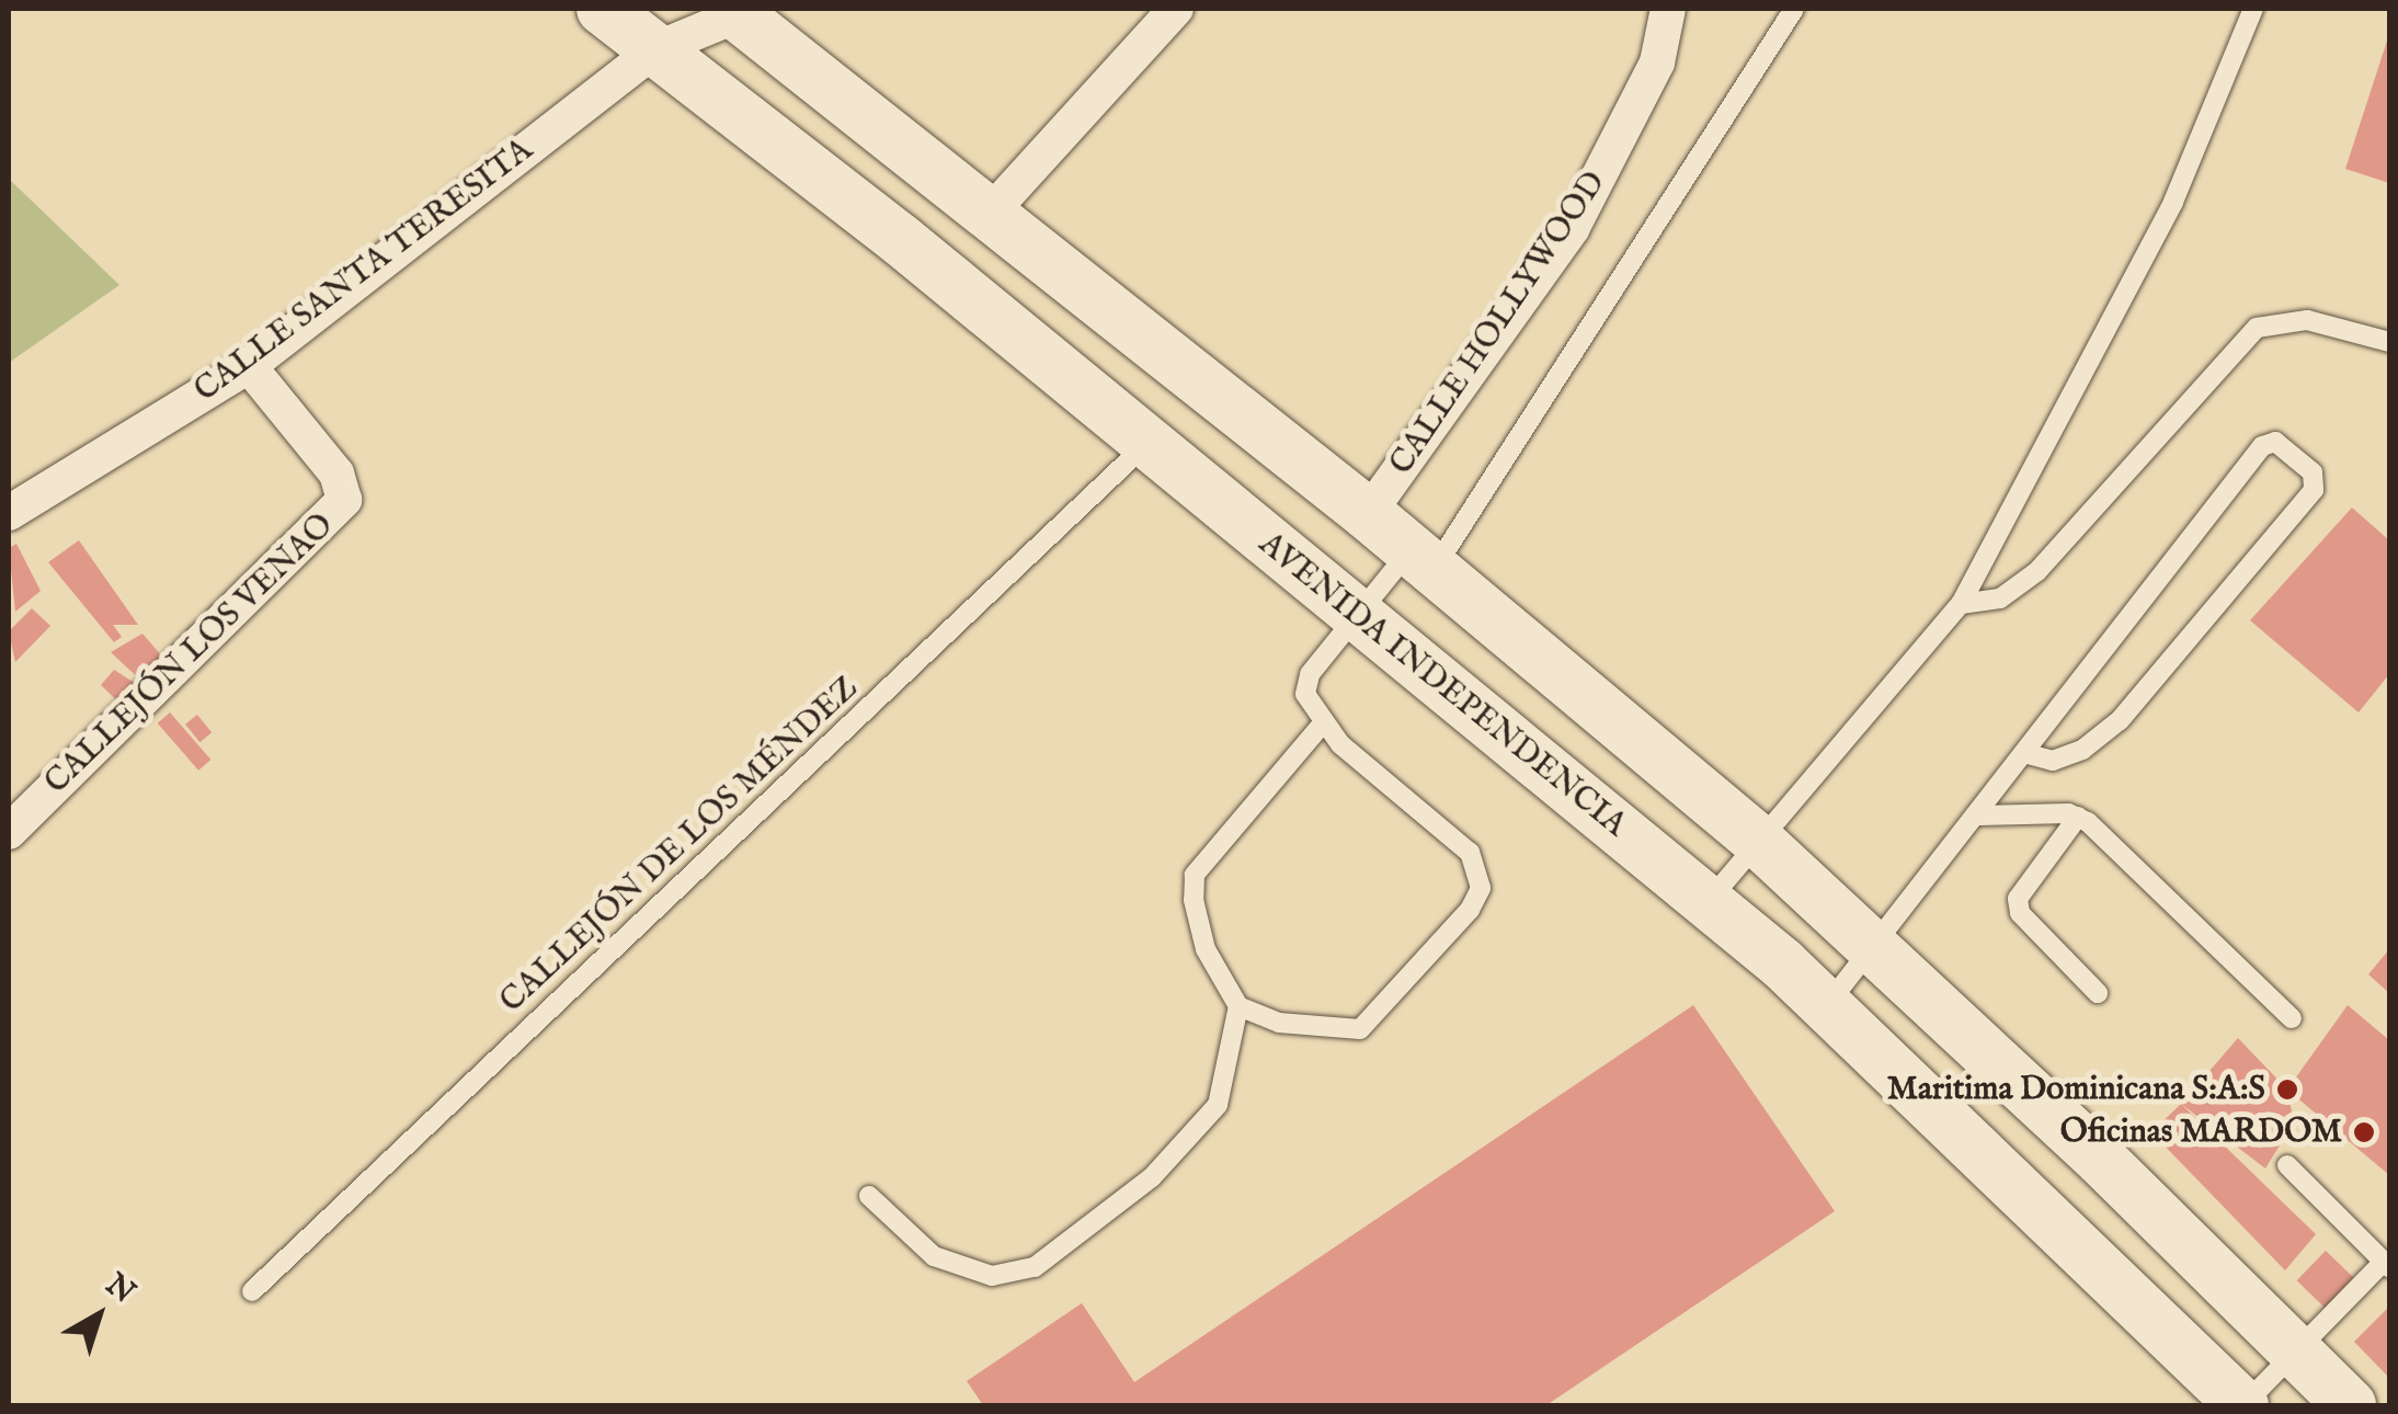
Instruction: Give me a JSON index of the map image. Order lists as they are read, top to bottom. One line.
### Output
{"streets":{"street":["CALLE SANTA TERESITA","CALLE HOLLYWOOD","CALLEJÓN LOS VENAO","AVENIDA INDEPENDENCIA"],"lane":["CALLEJÓN DE LOS MÉNDEZ"]},"crossings":[["CALLE SANTA TERESITA","CALLEJÓN LOS VENAO"],["CALLE SANTA TERESITA","AVENIDA INDEPENDENCIA"],["AVENIDA INDEPENDENCIA","CALLEJÓN DE LOS MÉNDEZ"]],"places":["Maritima Dominicana S:A:S","Oficinas MARDOM"],"north":"top right"}
